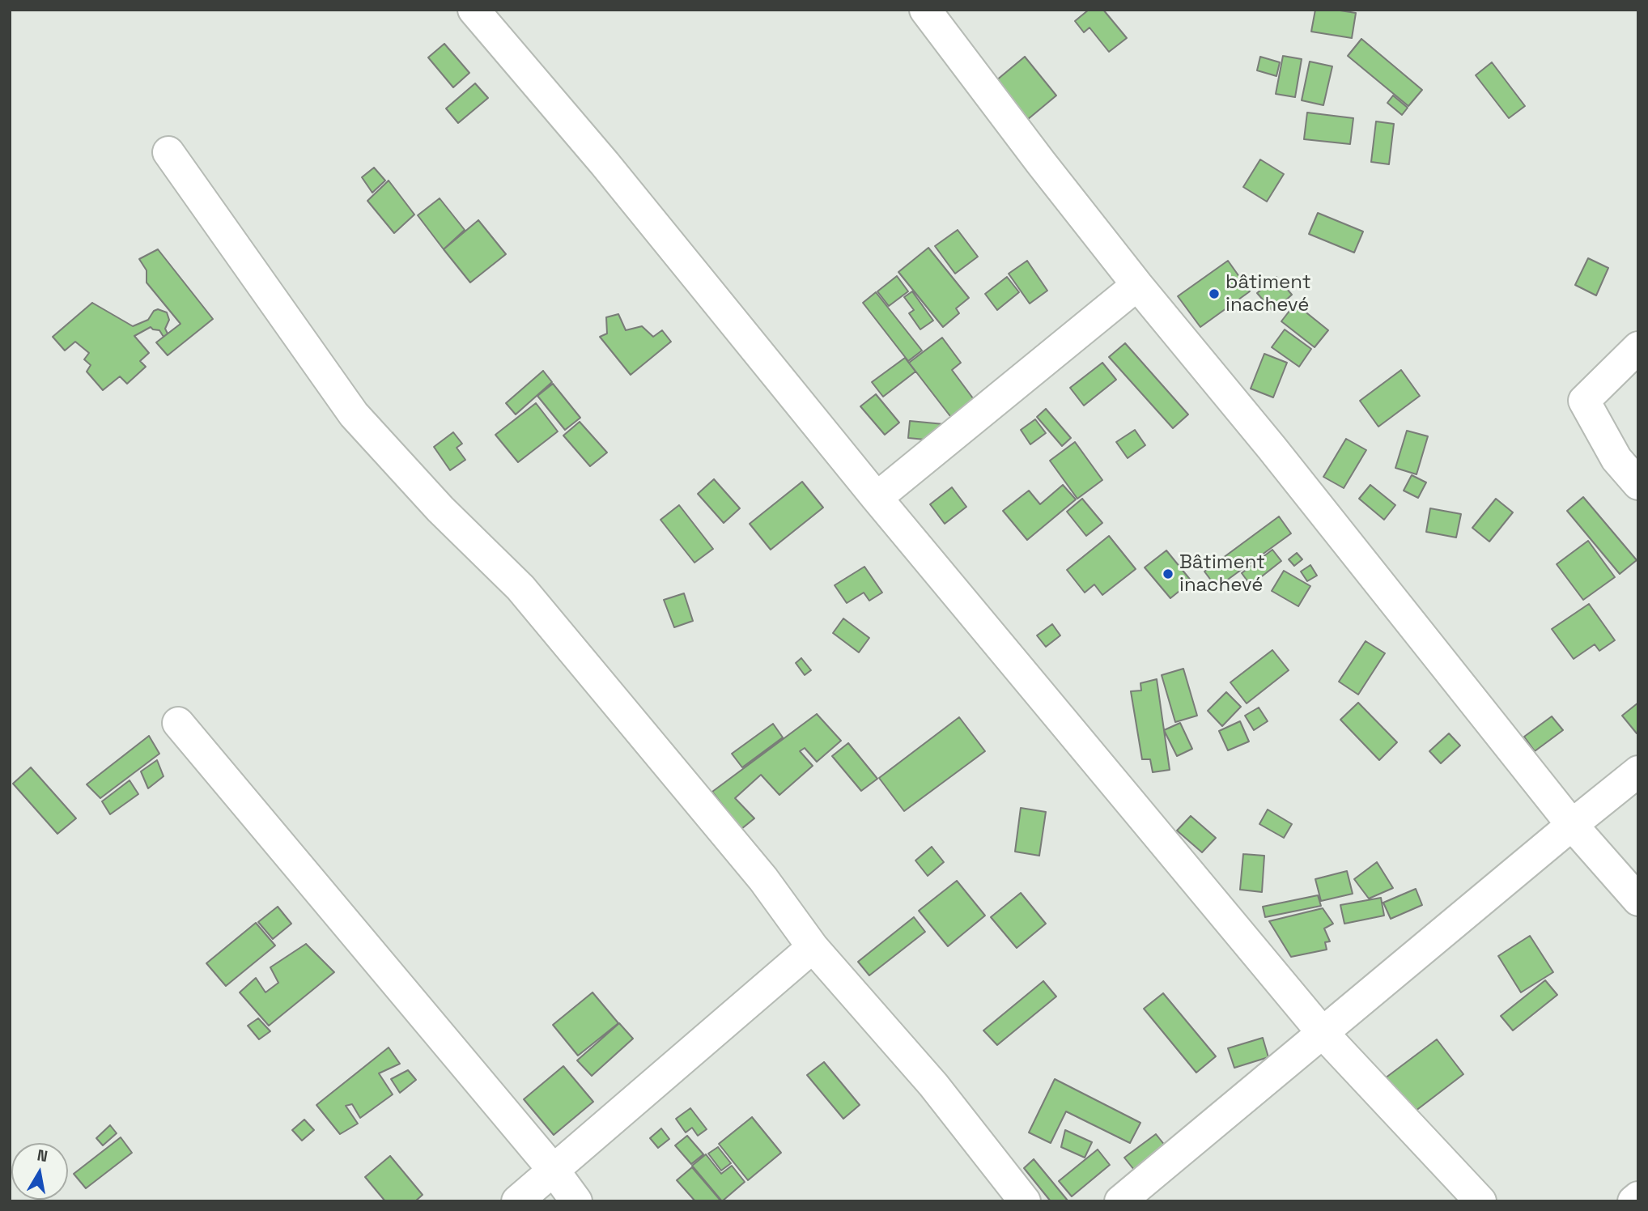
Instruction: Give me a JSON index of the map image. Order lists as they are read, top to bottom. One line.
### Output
{"places":["bâtiment inachevé","Bâtiment inachevé"],"north":"top"}
